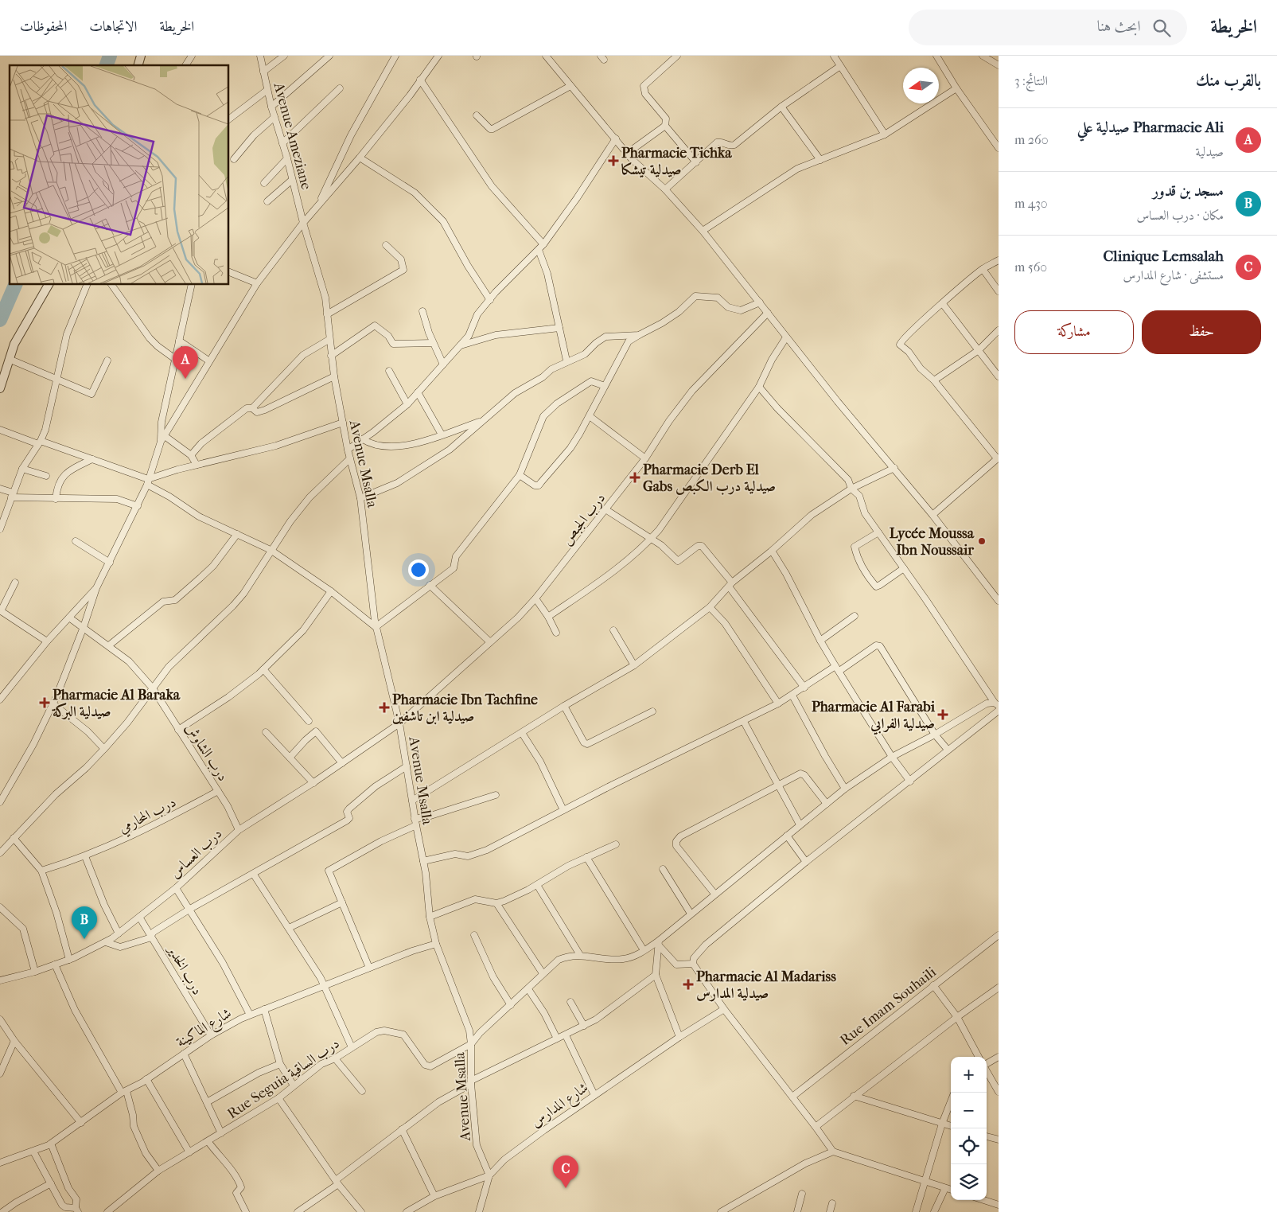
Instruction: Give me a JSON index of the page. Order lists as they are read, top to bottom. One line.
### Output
{"streets":{"street":["Avenue Ameziane","Avenue Msalla","درب الجبص","درب الشاوش","درب المحارمي","درب العساس","درب الخدير","Rue Imam Souhaili","شارع الماكينة","Rue Seguia درب الساقية","شارع المدارس"]},"crossings":[["Avenue Ameziane","Avenue Msalla"],["Avenue Msalla","درب الجبص"],["Avenue Msalla","درب العساس"],["Avenue Msalla","شارع الماكينة"],["Avenue Msalla","Rue Seguia درب الساقية"],["Avenue Msalla","شارع المدارس"],["درب الجبص","درب العساس"],["درب الشاوش","درب المحارمي"],["درب الشاوش","درب العساس"],["درب العساس","درب الخدير"],["درب الخدير","شارع الماكينة"]],"places":{"health":["Pharmacie Tichka صيدلية تيشكا","Pharmacie Derb El Gabs صيدلية درب الكبص","Pharmacie Al Baraka صيدلية البركة","Pharmacie Ibn Tachfine صيدلية ابن تاشفين","Pharmacie Al Farabi صيدلية الفرابي","Pharmacie Al Madariss صيدلية المدارس"],"other":["Lycée Moussa Ibn Noussair"]},"north":"left","page":{"header":"الخريطة","search":"ابحث هنا","nav":["الخريطة","الاتجاهات","المحفوظات"],"heading":["بالقرب منك","النتائج: 3"],"list":[{"mark":"A","name":"Pharmacie Ali صيدلية علي","note":"صيدلية","value":"260 m"},{"mark":"B","name":"مسجد بن قدور","note":"مكان · درب العساس","value":"430 m"},{"mark":"C","name":"Clinique Lemsalah","note":"مستشفى · شارع المدارس","value":"560 m"}],"buttons":["حفظ","مشاركة"],"pins":["A","B","C"],"map_buttons":["+","−"]}}
